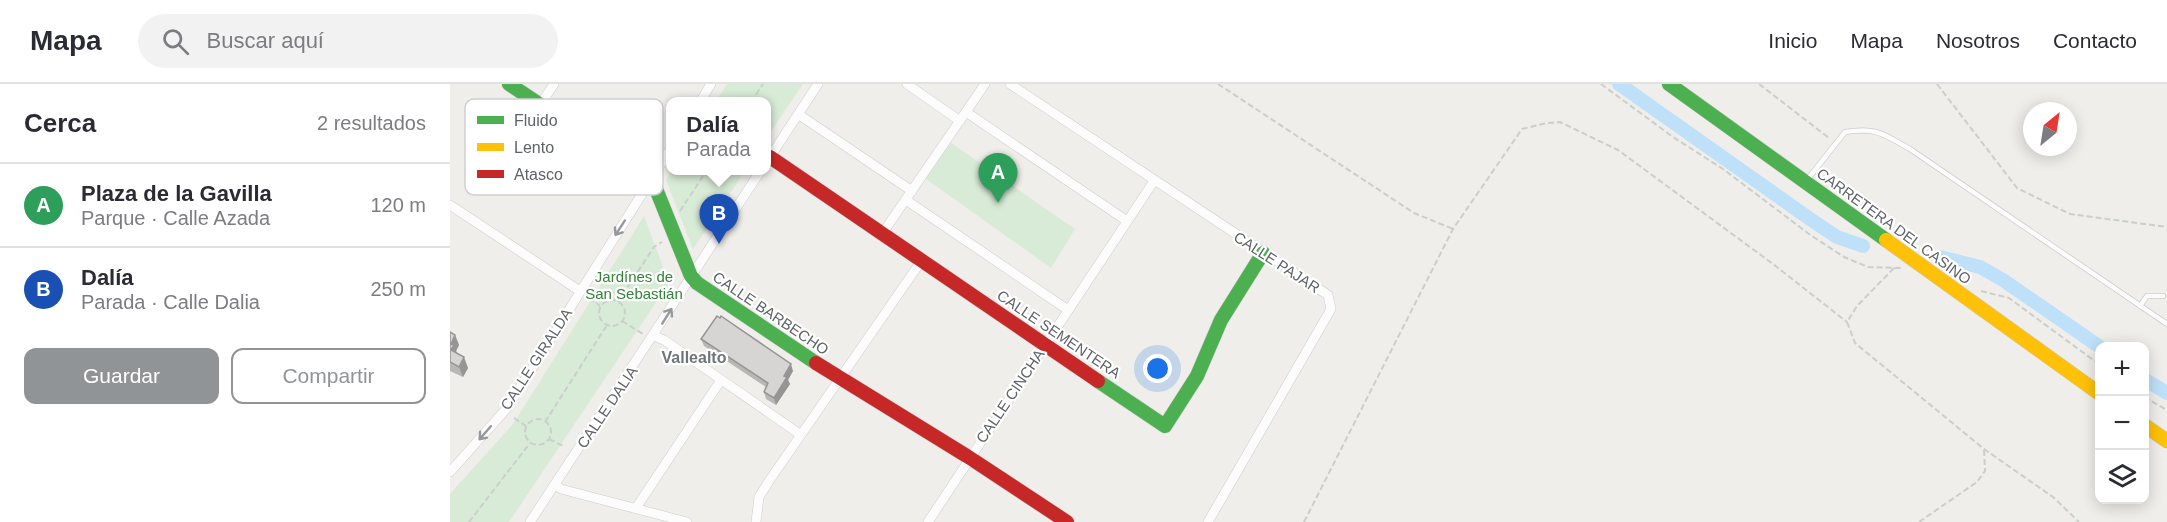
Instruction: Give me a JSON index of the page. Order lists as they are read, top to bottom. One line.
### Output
{"streets":{"street":["CARRETERA DEL CASINO","CALLE PAJAR","CALLE BARBECHO","CALLE SEMENTERA","CALLE GIRALDA","CALLE CINCHA","CALLE DALIA"]},"crossings":[["CALLE PAJAR","CALLE SEMENTERA"],["CALLE PAJAR","CALLE CINCHA"],["CALLE BARBECHO","CALLE CINCHA"],["CALLE BARBECHO","CALLE DALIA"],["CALLE SEMENTERA","CALLE CINCHA"]],"one_way":["CALLE GIRALDA"],"districts":["Vallealto"],"parks":["Jardínes de San Sebastián"],"legend":["Fluido","Lento","Atasco"],"north":"top right","page":{"header":"Mapa","search":"Buscar aquí","nav":["Inicio","Mapa","Nosotros","Contacto"],"heading":["Cerca","2 resultados"],"popup":["Dalía","Parada"],"pins":["A","B"],"list":[{"mark":"A","name":"Plaza de la Gavilla","note":"Parque · Calle Azada","value":"120 m"},{"mark":"B","name":"Dalía","note":"Parada · Calle Dalia","value":"250 m"}],"buttons":["Guardar","Compartir"],"map_buttons":["+","−"]}}
